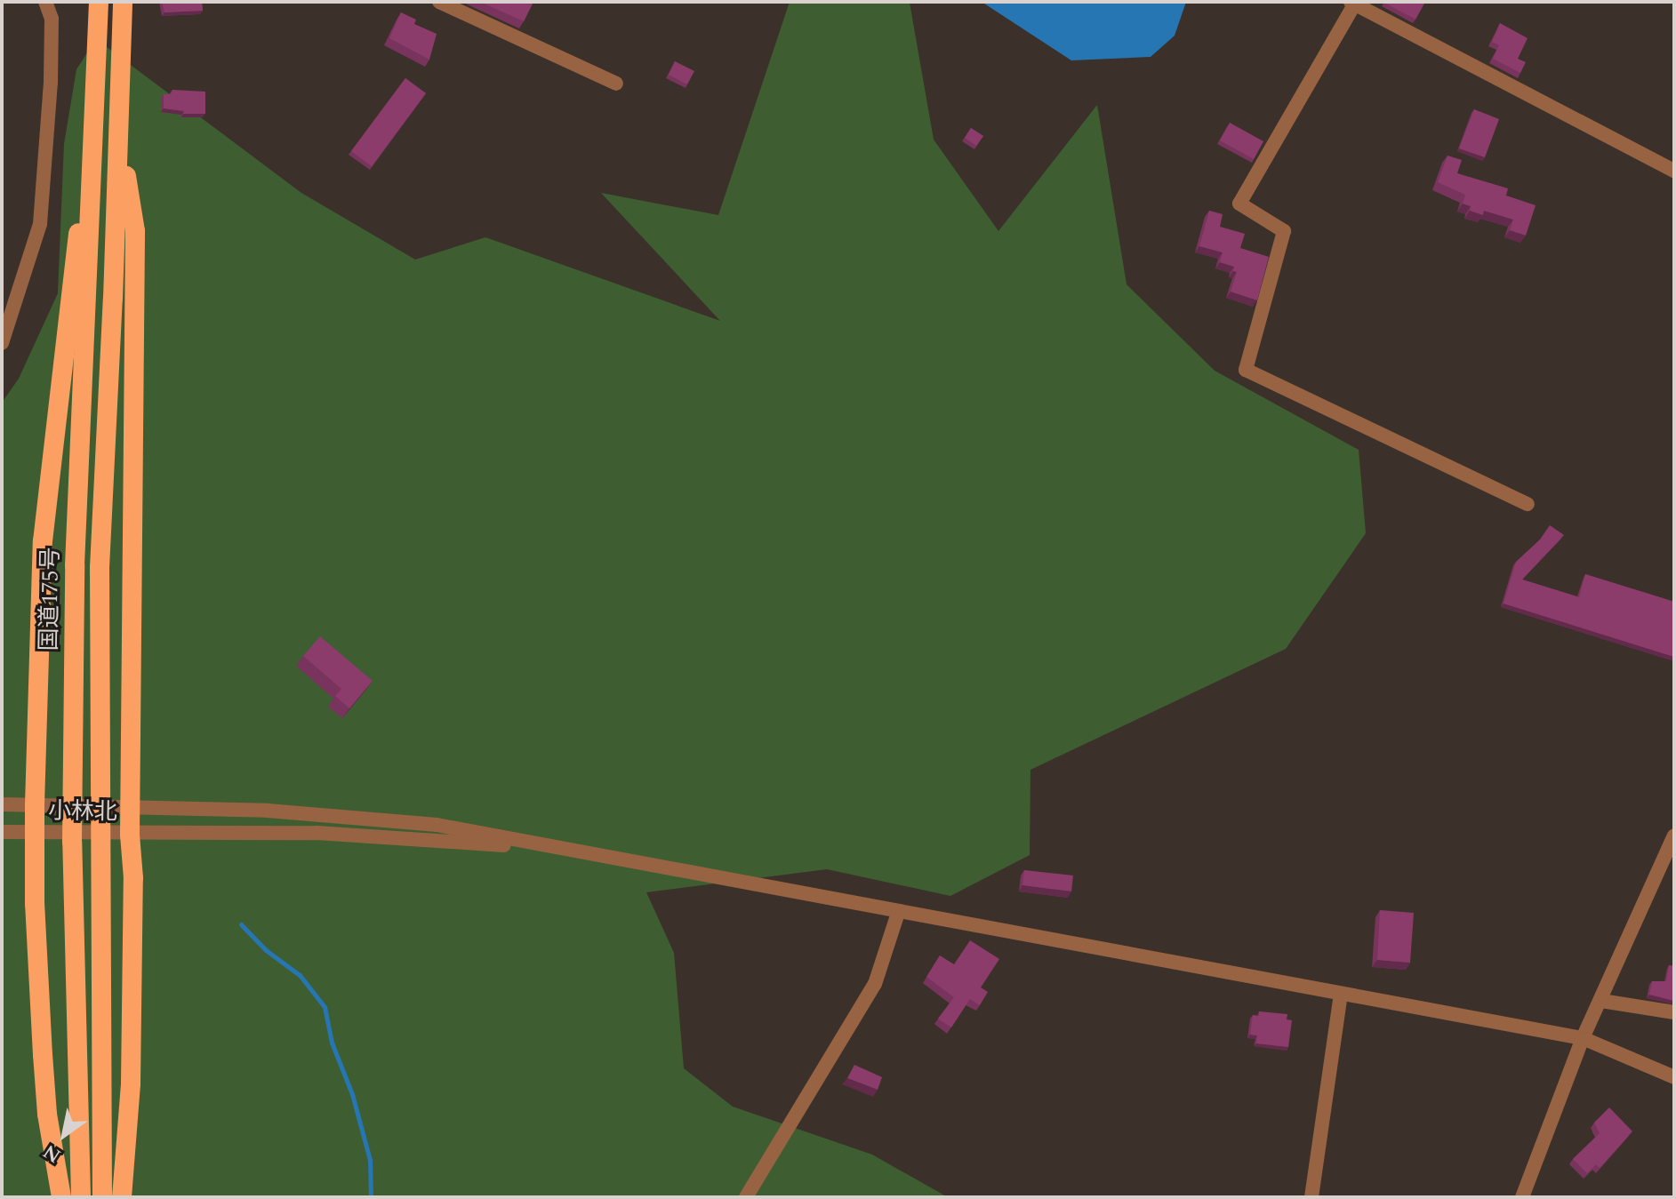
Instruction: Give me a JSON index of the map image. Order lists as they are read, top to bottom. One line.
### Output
{"streets":{"highway":["国道175号"],"street":["小林北"]},"north":"bottom left"}
